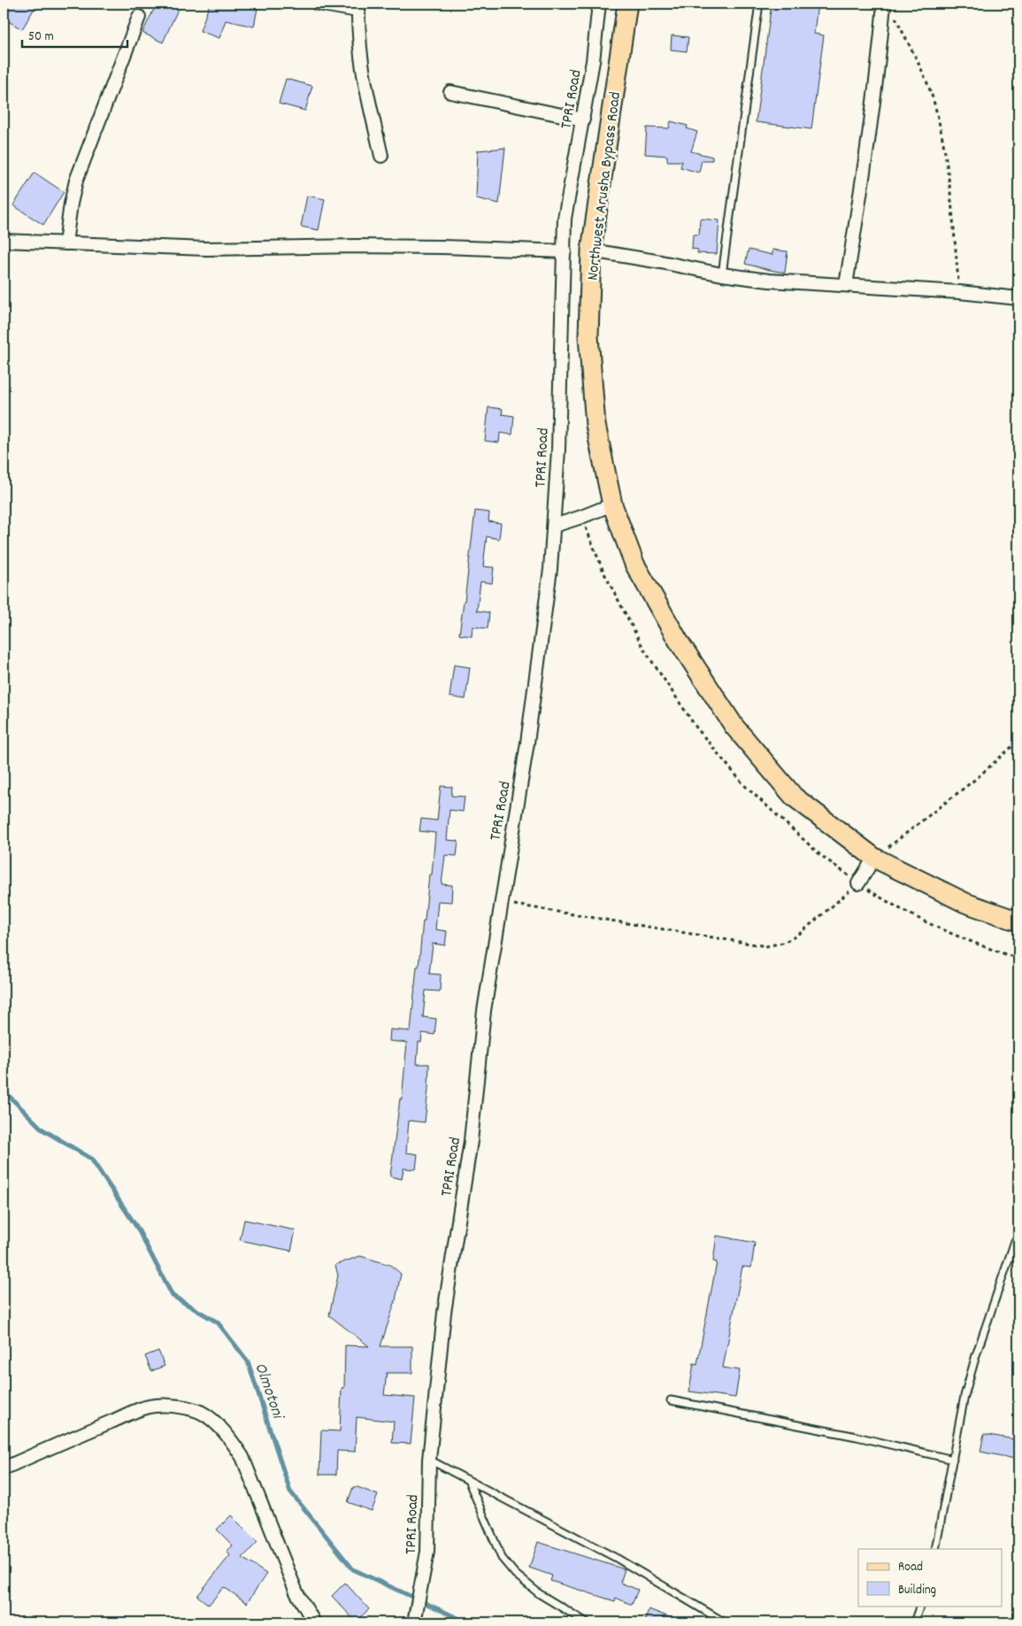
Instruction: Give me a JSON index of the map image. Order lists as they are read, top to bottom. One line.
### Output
{"streets":{"main road":["Northwest Arusha Bypass Road"],"street":["TPRI Road"]},"water":["Olmotoni"],"legend":["Road","Building"],"scale_bar":"50 m"}
